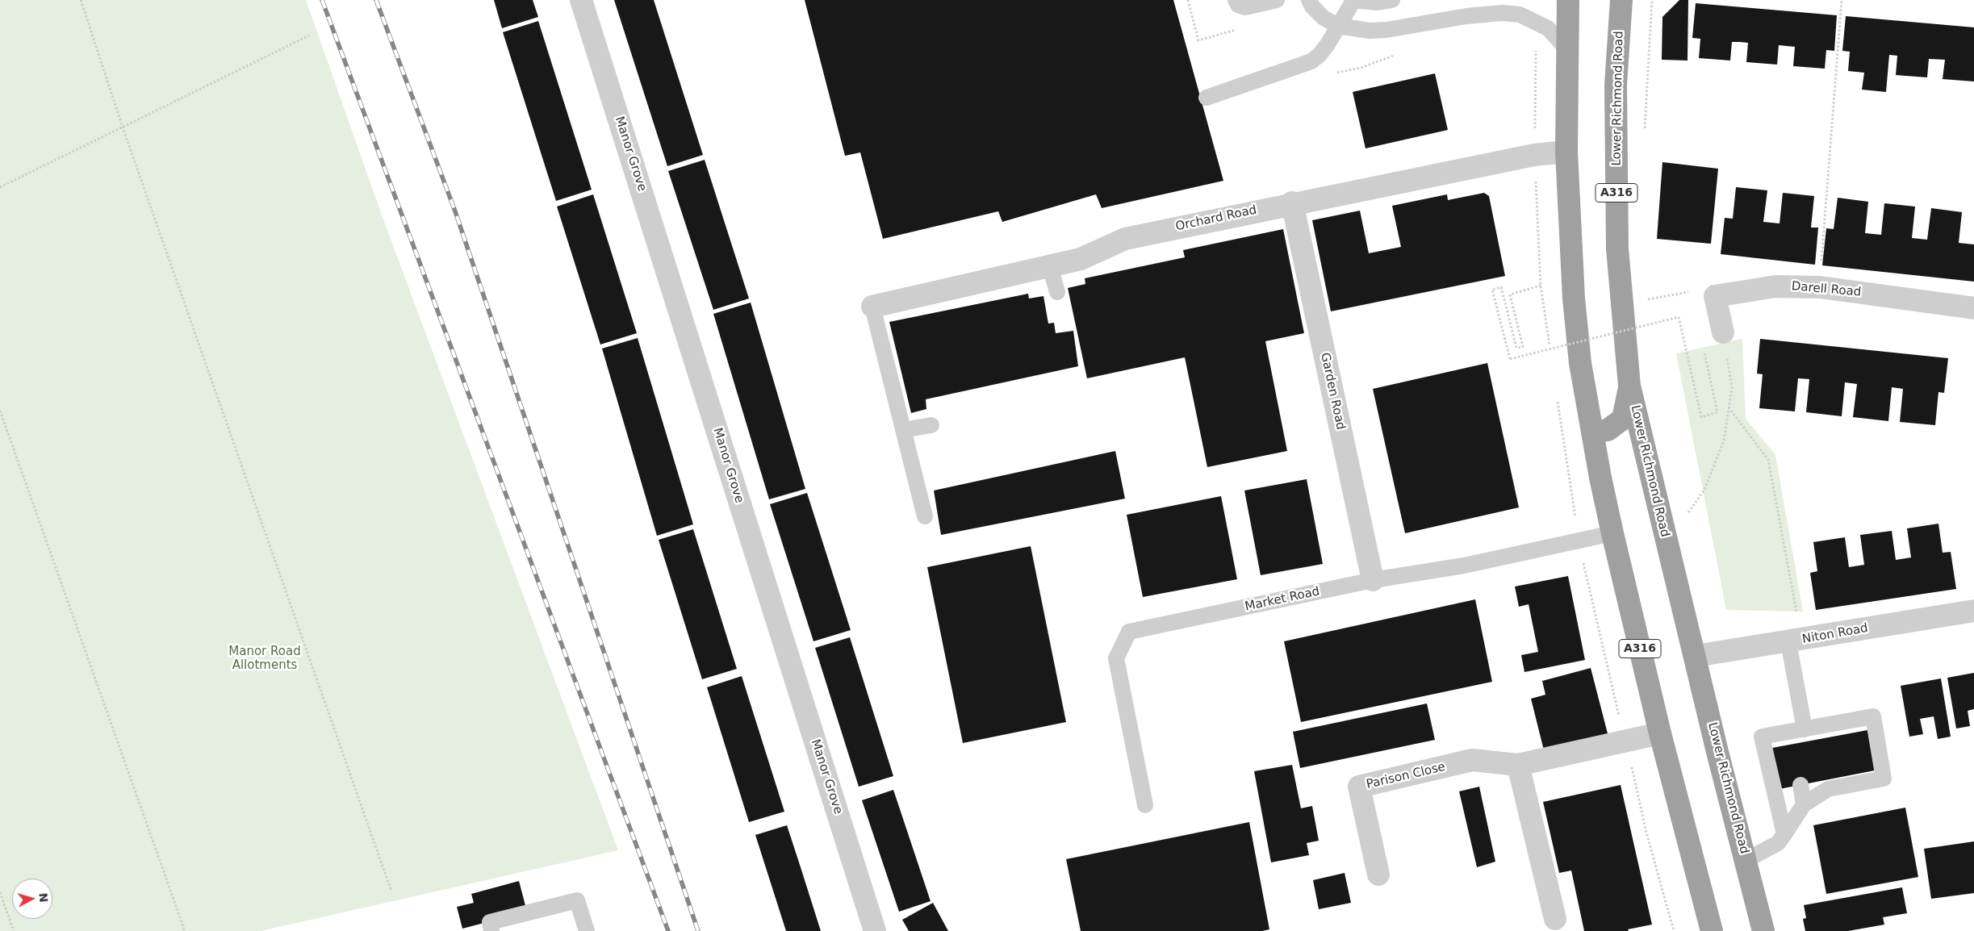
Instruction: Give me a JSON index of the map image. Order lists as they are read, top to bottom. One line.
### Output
{"streets":{"highway":["Lower Richmond Road","A316"],"street":["Manor Grove","Orchard Road","Darell Road","Garden Road","Niton Road","Parison Close"],"lane":["Market Road"]},"crossings":[["Lower Richmond Road","Niton Road"],["A316","Orchard Road"],["A316","Market Road"],["A316","Parison Close"],["Orchard Road","Garden Road"],["Garden Road","Market Road"]],"parks":["Manor Road Allotments"],"north":"right"}
